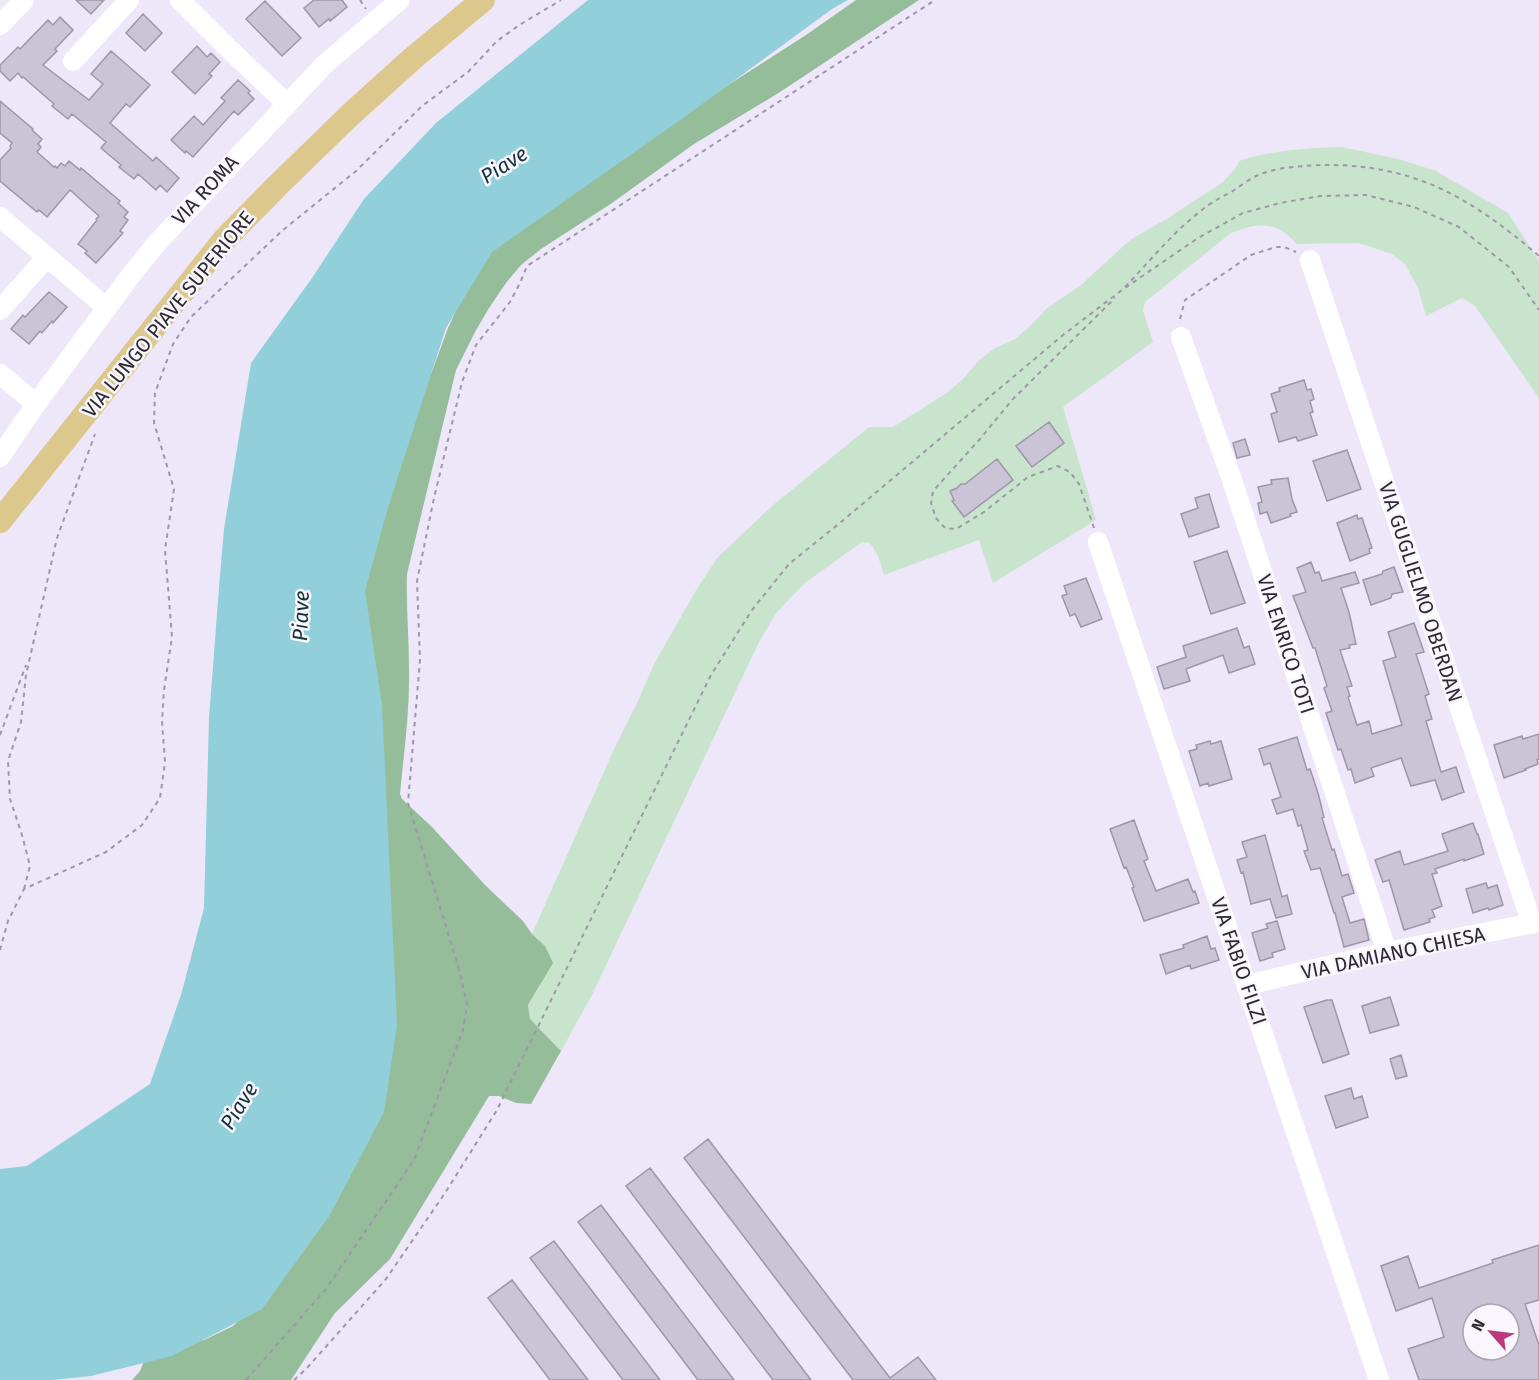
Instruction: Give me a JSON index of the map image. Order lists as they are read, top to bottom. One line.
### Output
{"streets":{"main road":["VIA LUNGO PIAVE SUPERIORE"],"street":["VIA ROMA","VIA GUGLIELMO OBERDAN","VIA ENRICO TOTI","VIA DAMIANO CHIESA","VIA FABIO FILZI"]},"crossings":[["VIA GUGLIELMO OBERDAN","VIA DAMIANO CHIESA"],["VIA ENRICO TOTI","VIA DAMIANO CHIESA"],["VIA DAMIANO CHIESA","VIA FABIO FILZI"]],"water":["Piave"],"north":"top left"}
